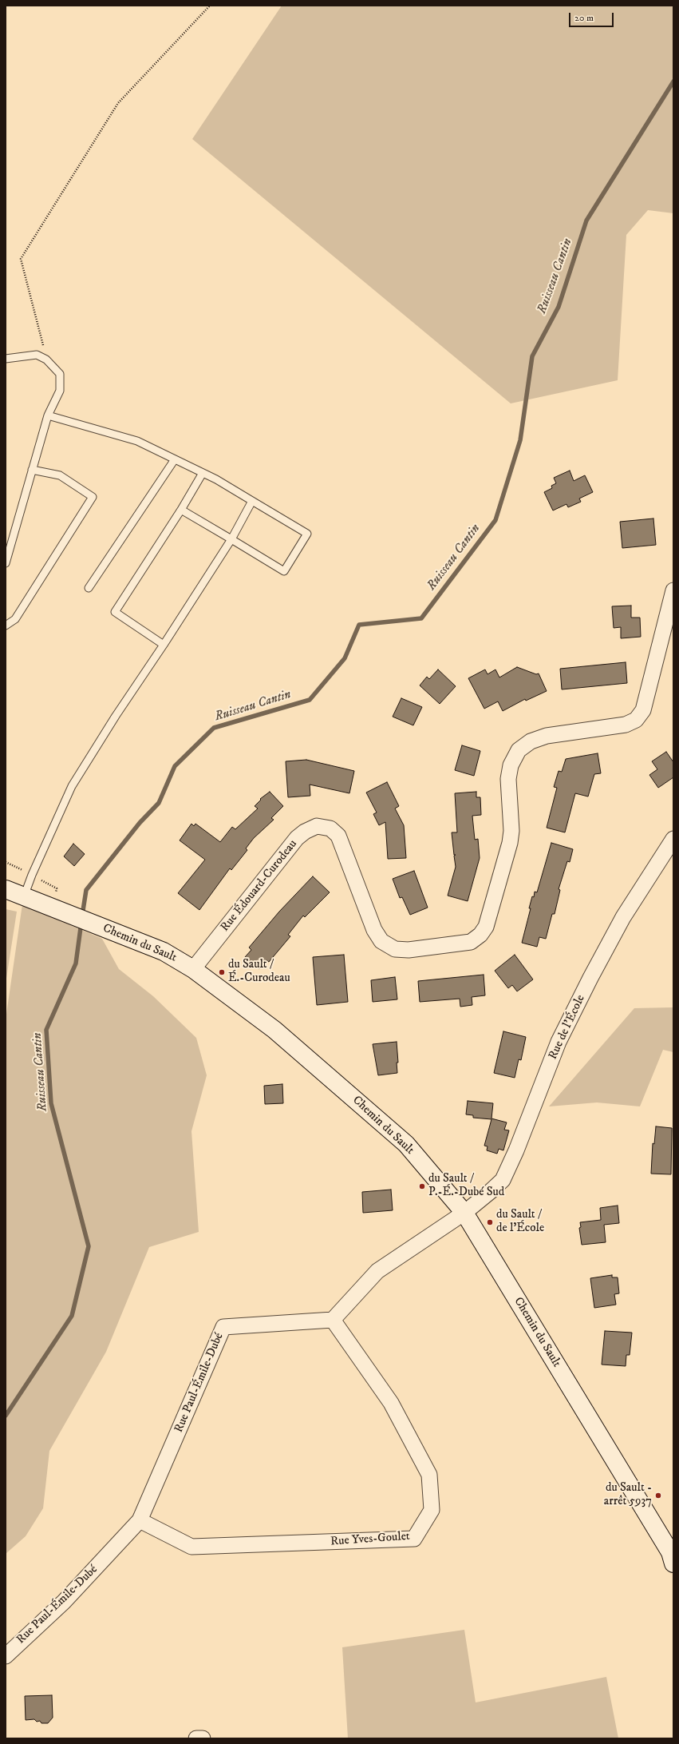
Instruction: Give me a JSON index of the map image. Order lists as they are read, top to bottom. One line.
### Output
{"streets":{"street":["Rue Édouard-Curodeau","Chemin du Sault","Rue de l'École","Rue Paul-Émile-Dubé","Rue Yves-Goulet"]},"crossings":[["Rue Édouard-Curodeau","Chemin du Sault"],["Chemin du Sault","Rue de l'École"],["Rue Paul-Émile-Dubé","Rue Yves-Goulet"]],"water":["Ruisseau Cantin"],"places":["du Sault / É.-Curodeau","du Sault / P.-É.-Dubé Sud","du Sault / de l'École","du Sault - arrêt 5937"],"scale_bar":"20 m"}
